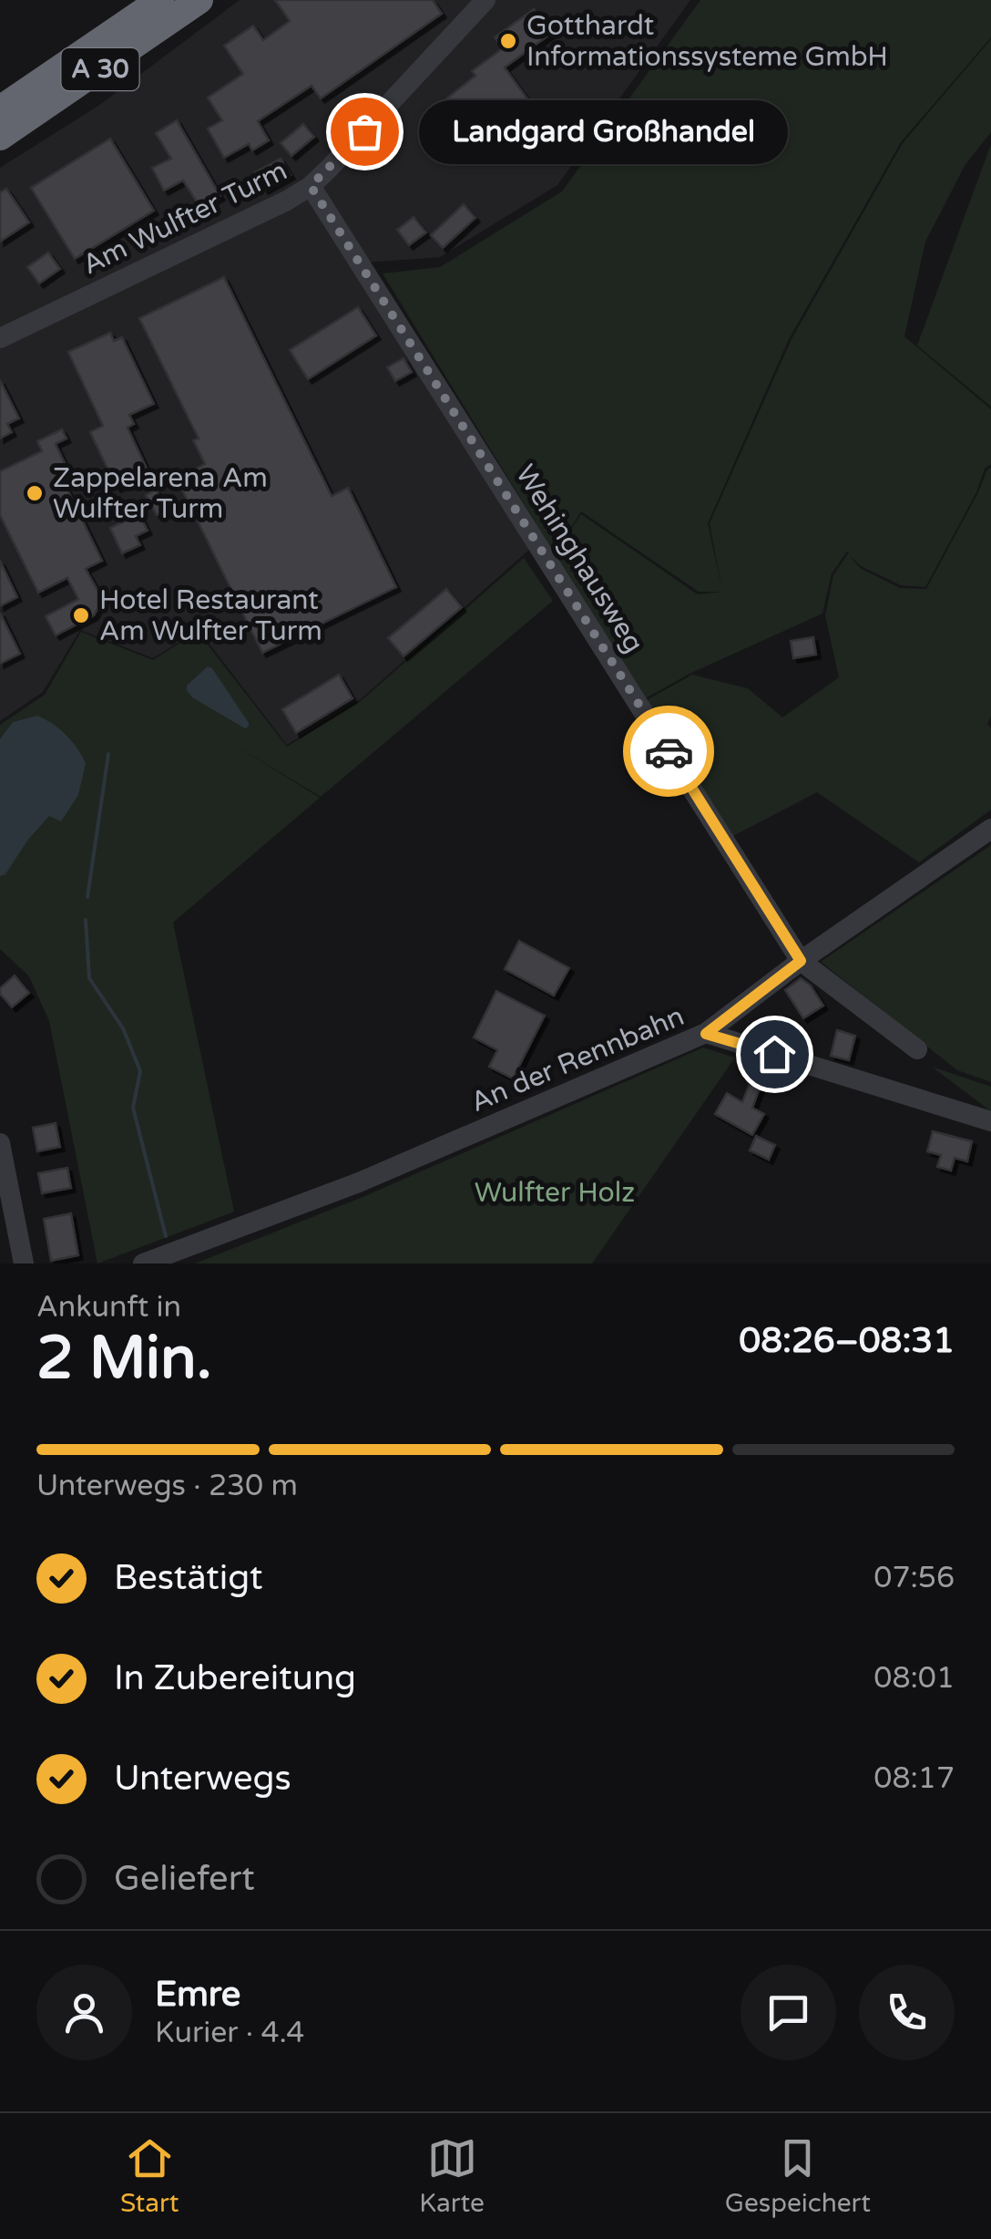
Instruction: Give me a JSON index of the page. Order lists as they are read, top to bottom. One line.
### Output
{"streets":{"highway":["A 30"],"street":["Am Wulfter Turm","Wehinghausweg","An der Rennbahn"]},"crossings":[["Am Wulfter Turm","Wehinghausweg"],["Wehinghausweg","An der Rennbahn"]],"parks":["Wulfter Holz"],"places":["Gotthardt Informationssysteme GmbH","Landgard Großhandel","Zappelarena Am Wulfter Turm","Hotel Restaurant Am Wulfter Turm"],"page":{"bubble":"Landgard Großhandel","heading":["2 Min.","Ankunft in","08:26–08:31"],"panel":["Emre","Kurier · 4.4"],"bar":"Unterwegs · 230 m","list":[["Bestätigt","07:56"],["In Zubereitung","08:01"],["Unterwegs","08:17"],"Geliefert"],"tabs":["Start","Karte","Gespeichert"]}}
